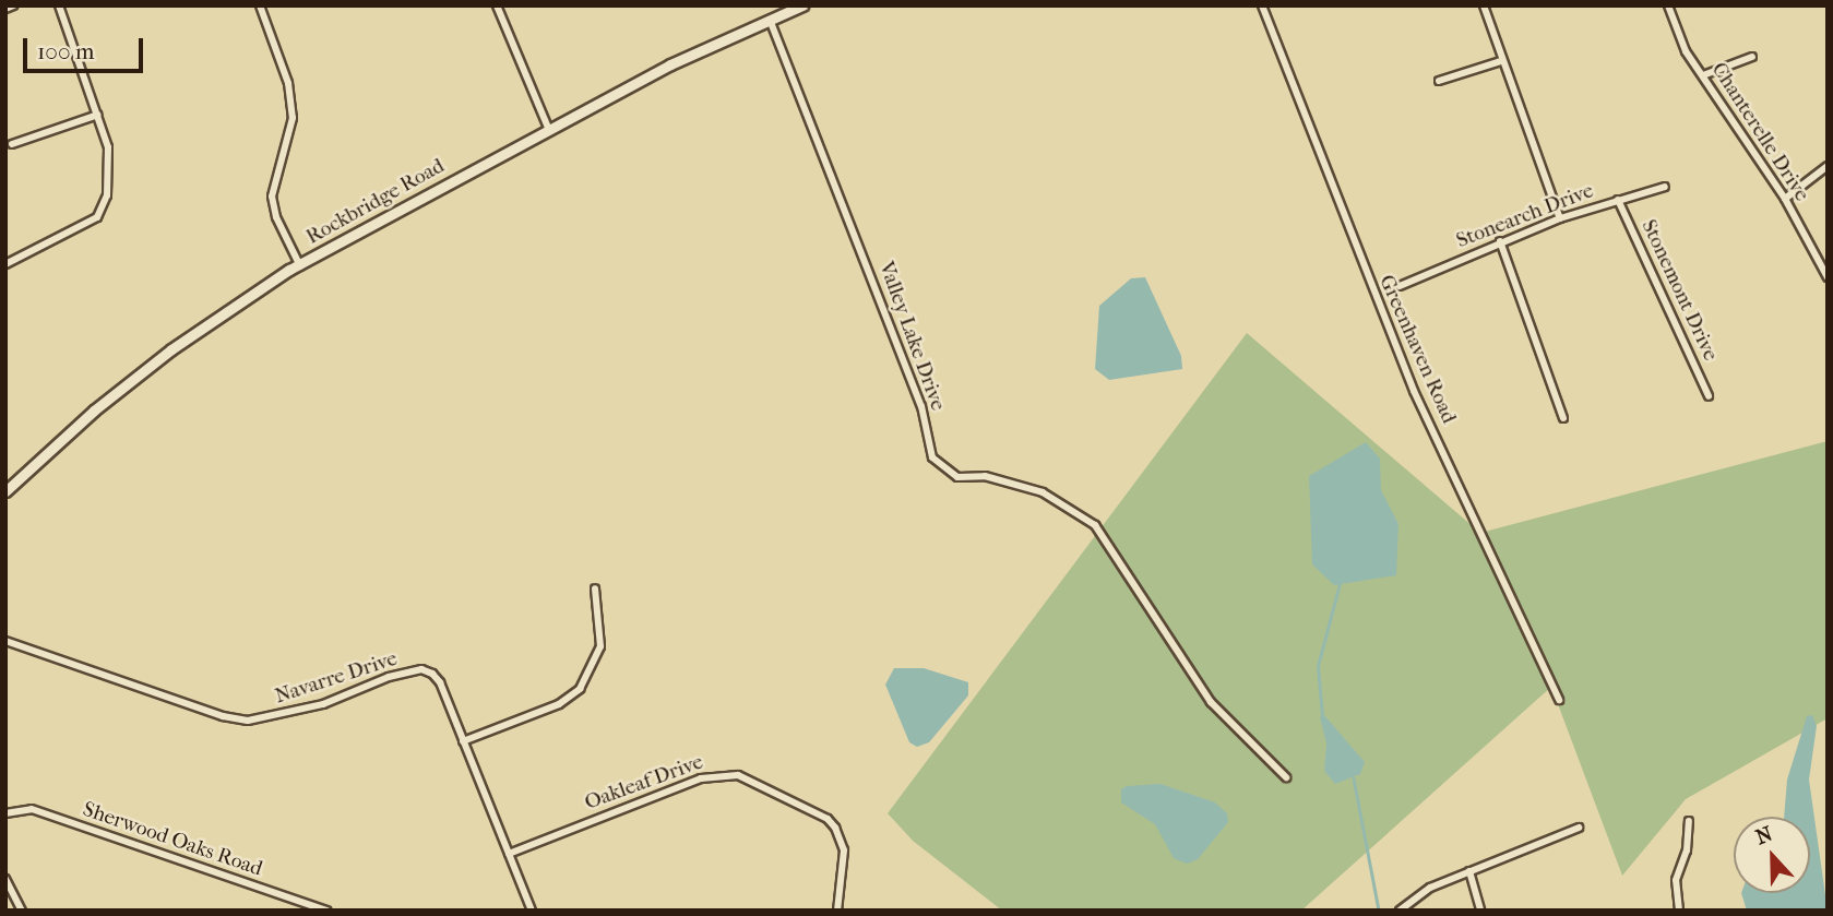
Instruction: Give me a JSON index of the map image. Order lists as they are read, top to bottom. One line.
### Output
{"streets":{"main road":["Rockbridge Road"],"street":["Chanterelle Drive","Stonearch Drive","Stonemont Drive","Valley Lake Drive","Greenhaven Road","Navarre Drive","Oakleaf Drive","Sherwood Oaks Road"]},"crossings":[["Rockbridge Road","Valley Lake Drive"],["Stonearch Drive","Stonemont Drive"],["Navarre Drive","Oakleaf Drive"]],"scale_bar":"100 m","north":"top"}
